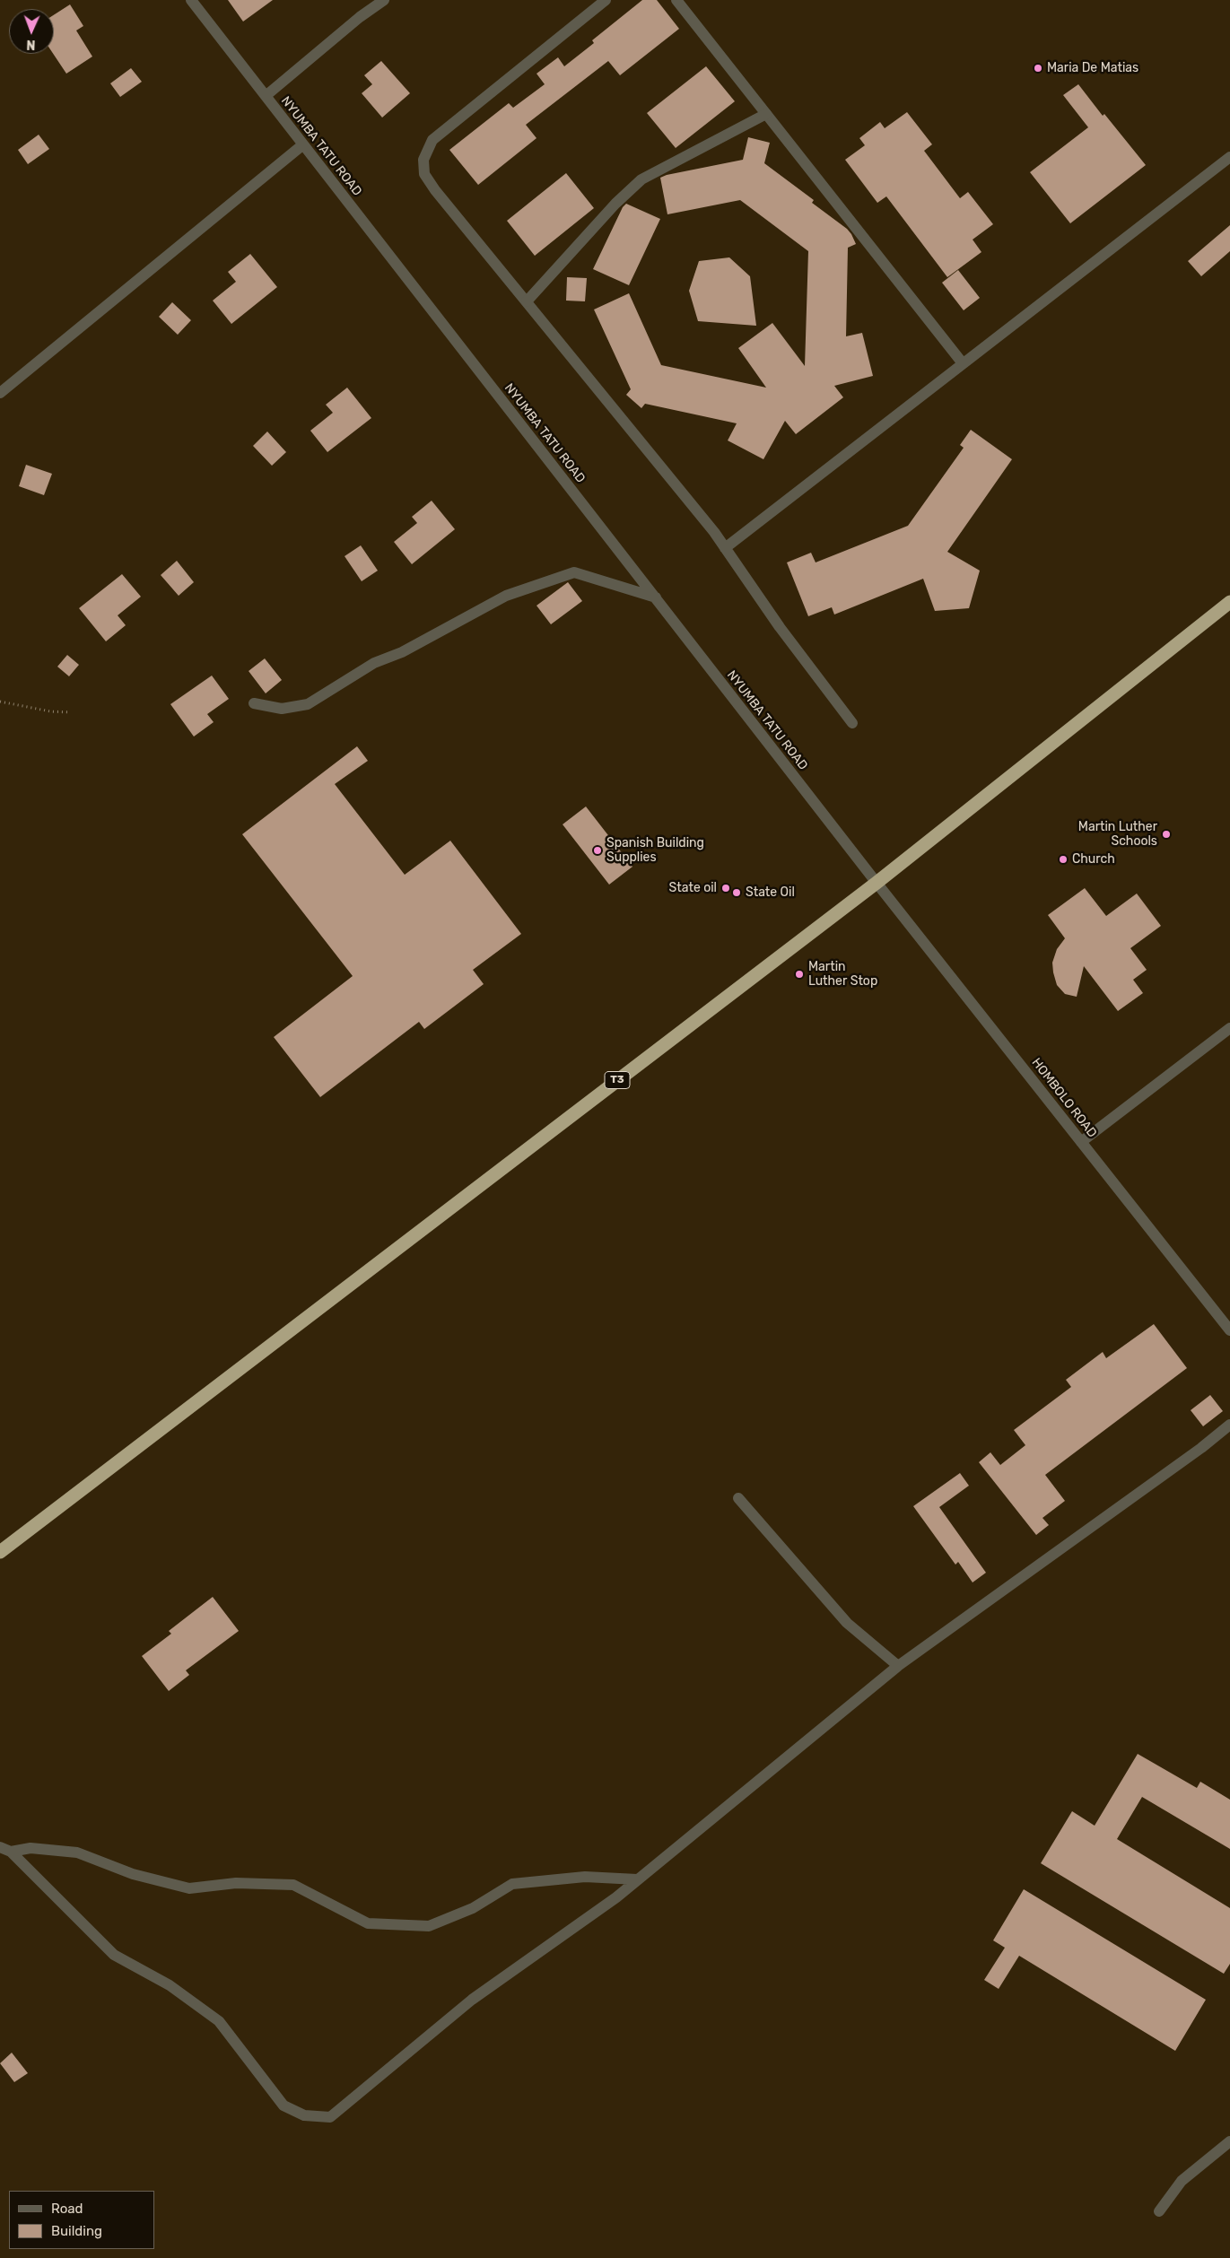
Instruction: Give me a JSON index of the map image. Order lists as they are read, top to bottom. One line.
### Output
{"streets":{"highway":["T3"],"street":["NYUMBA TATU ROAD","HOMBOLO ROAD"]},"crossings":[["NYUMBA TATU ROAD","T3"],["NYUMBA TATU ROAD","HOMBOLO ROAD"],["T3","HOMBOLO ROAD"]],"places":["Maria De Matias","Martin Luther Schools","Spanish Building Supplies","Church","State oil","State Oil","Martin Luther Stop"],"legend":["Road","Building"],"north":"bottom"}
